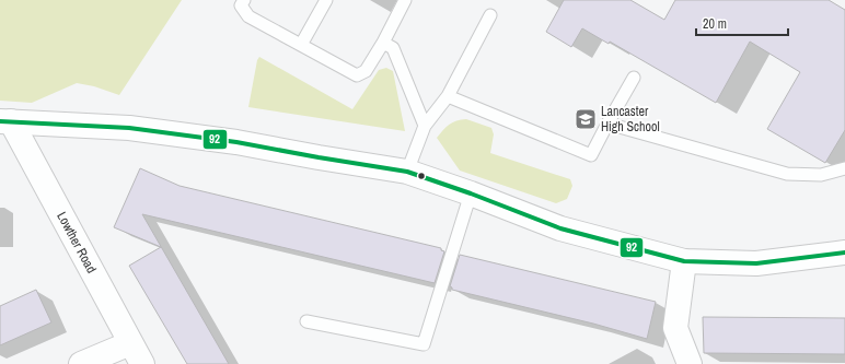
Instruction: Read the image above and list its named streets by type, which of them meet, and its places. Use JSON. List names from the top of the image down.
{
  "streets": {
    "street": ["Lowther Road"]
  },
  "places": {
    "school or university": ["Lancaster High School"]
  },
  "lines": ["transit line 92"],
  "scale_bar": "20 m"
}
